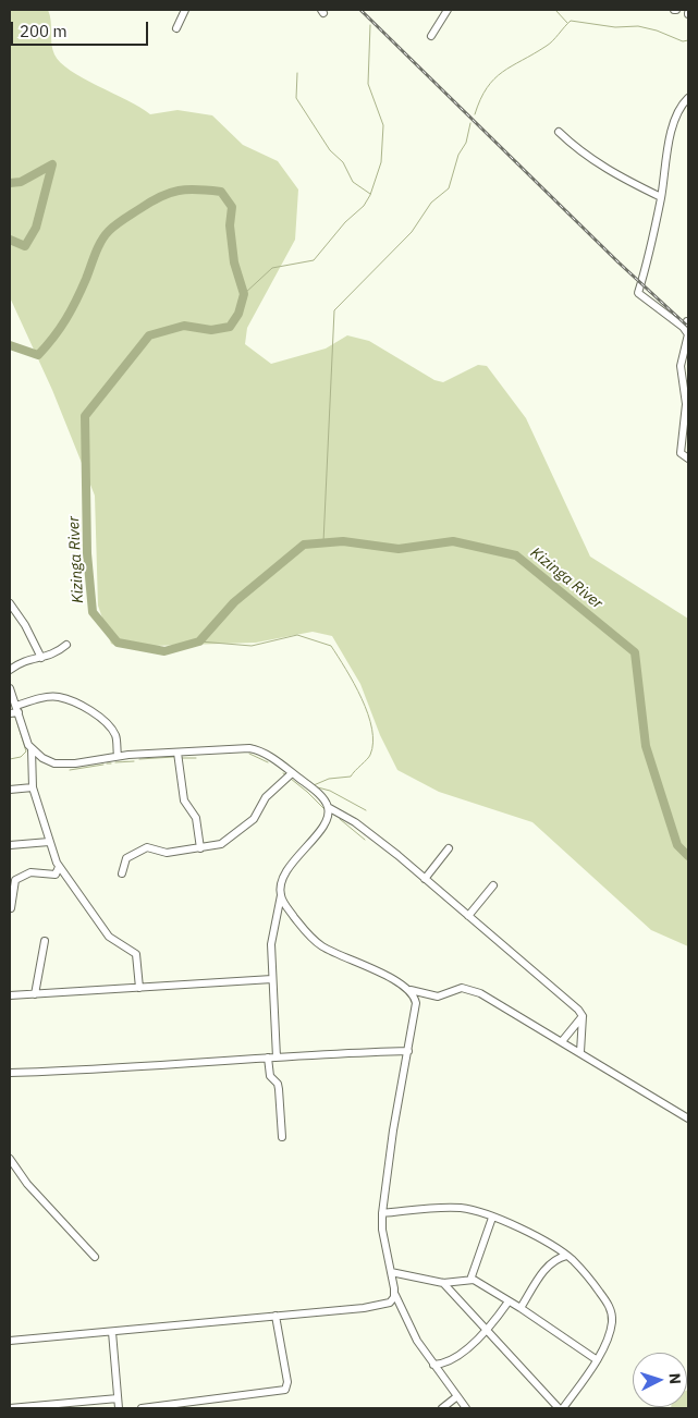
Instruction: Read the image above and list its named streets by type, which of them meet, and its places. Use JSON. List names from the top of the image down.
{
  "water": ["Kizinga River"],
  "scale_bar": "200 m",
  "north": "right"
}
